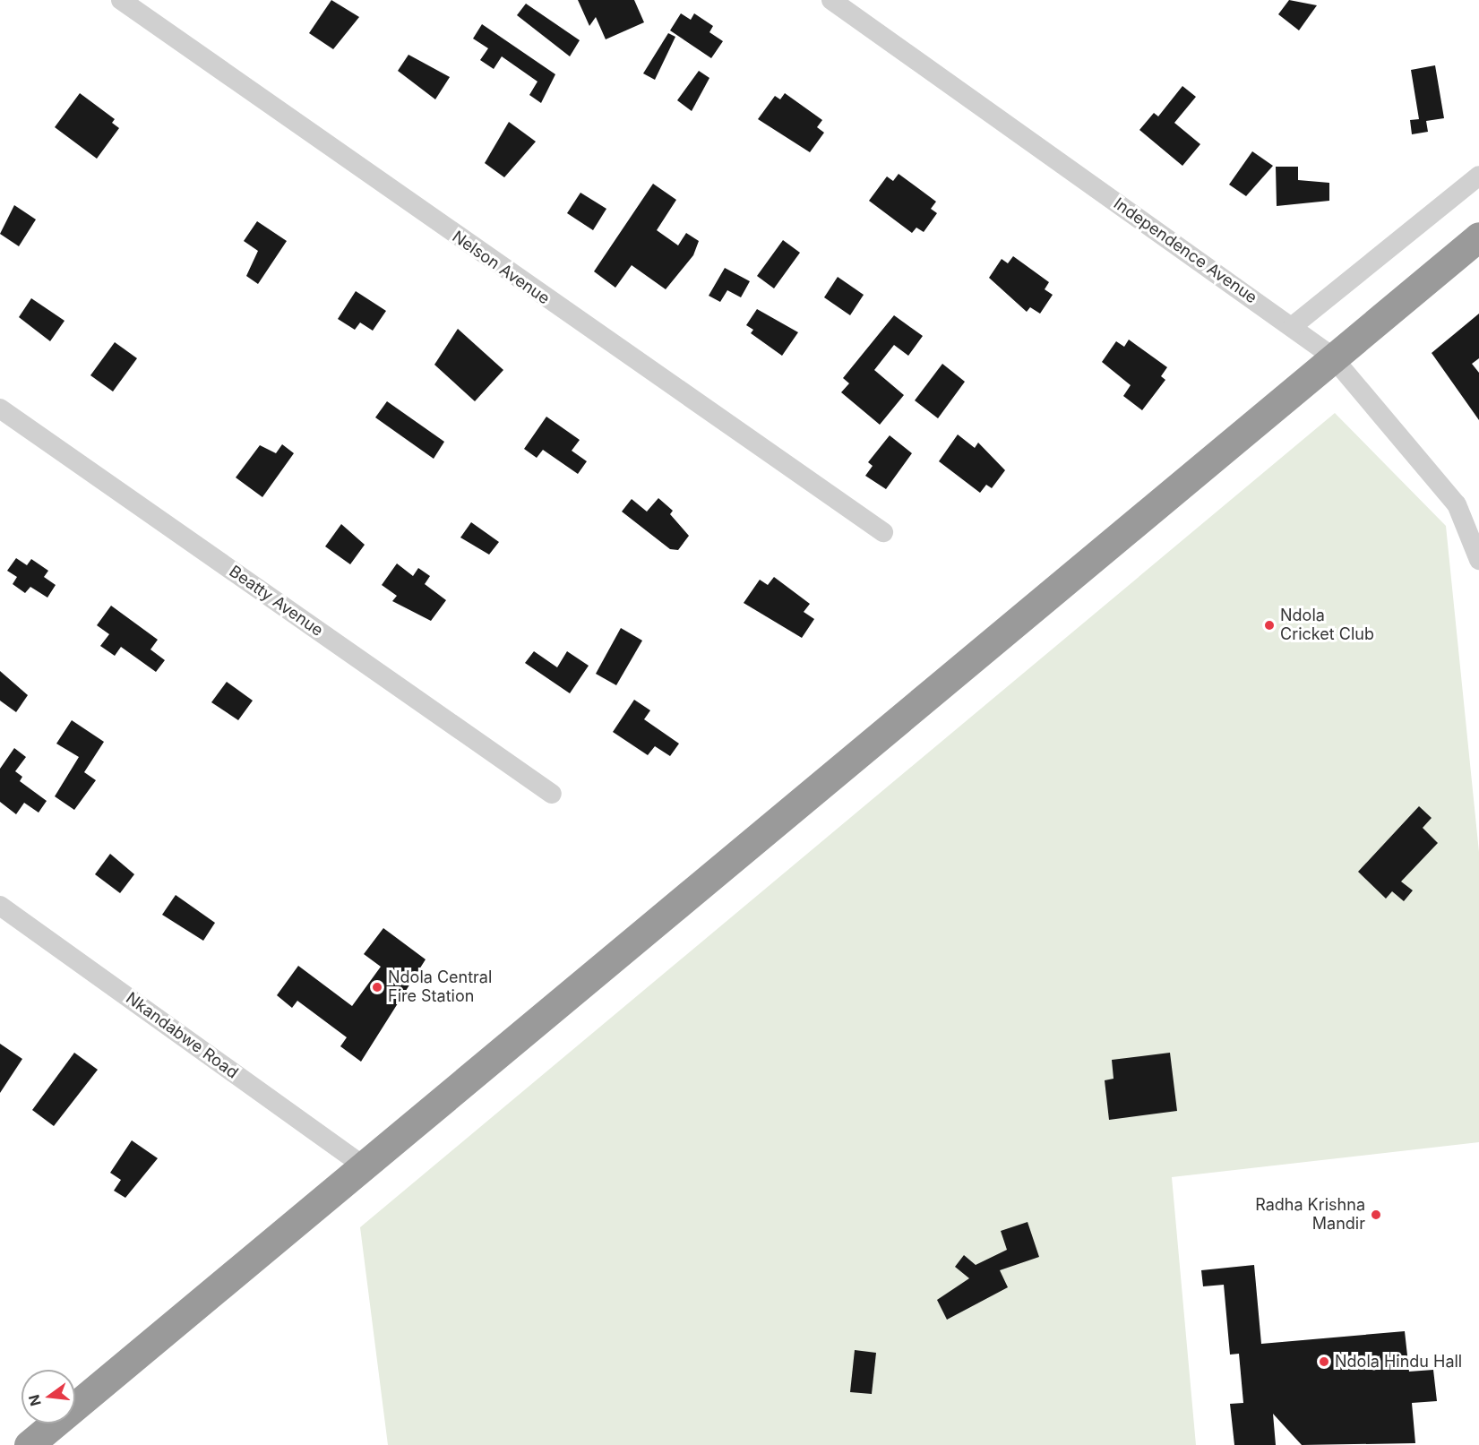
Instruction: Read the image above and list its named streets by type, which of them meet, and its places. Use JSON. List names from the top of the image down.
{
  "streets": {
    "street": [
      "Independence Avenue",
      "Nelson Avenue",
      "Beatty Avenue",
      "Nkandabwe Road"
    ]
  },
  "places": [
    "Ndola Cricket Club",
    "Ndola Central Fire Station",
    "Radha Krishna Mandir",
    "Ndola Hindu Hall"
  ],
  "north": "left"
}
